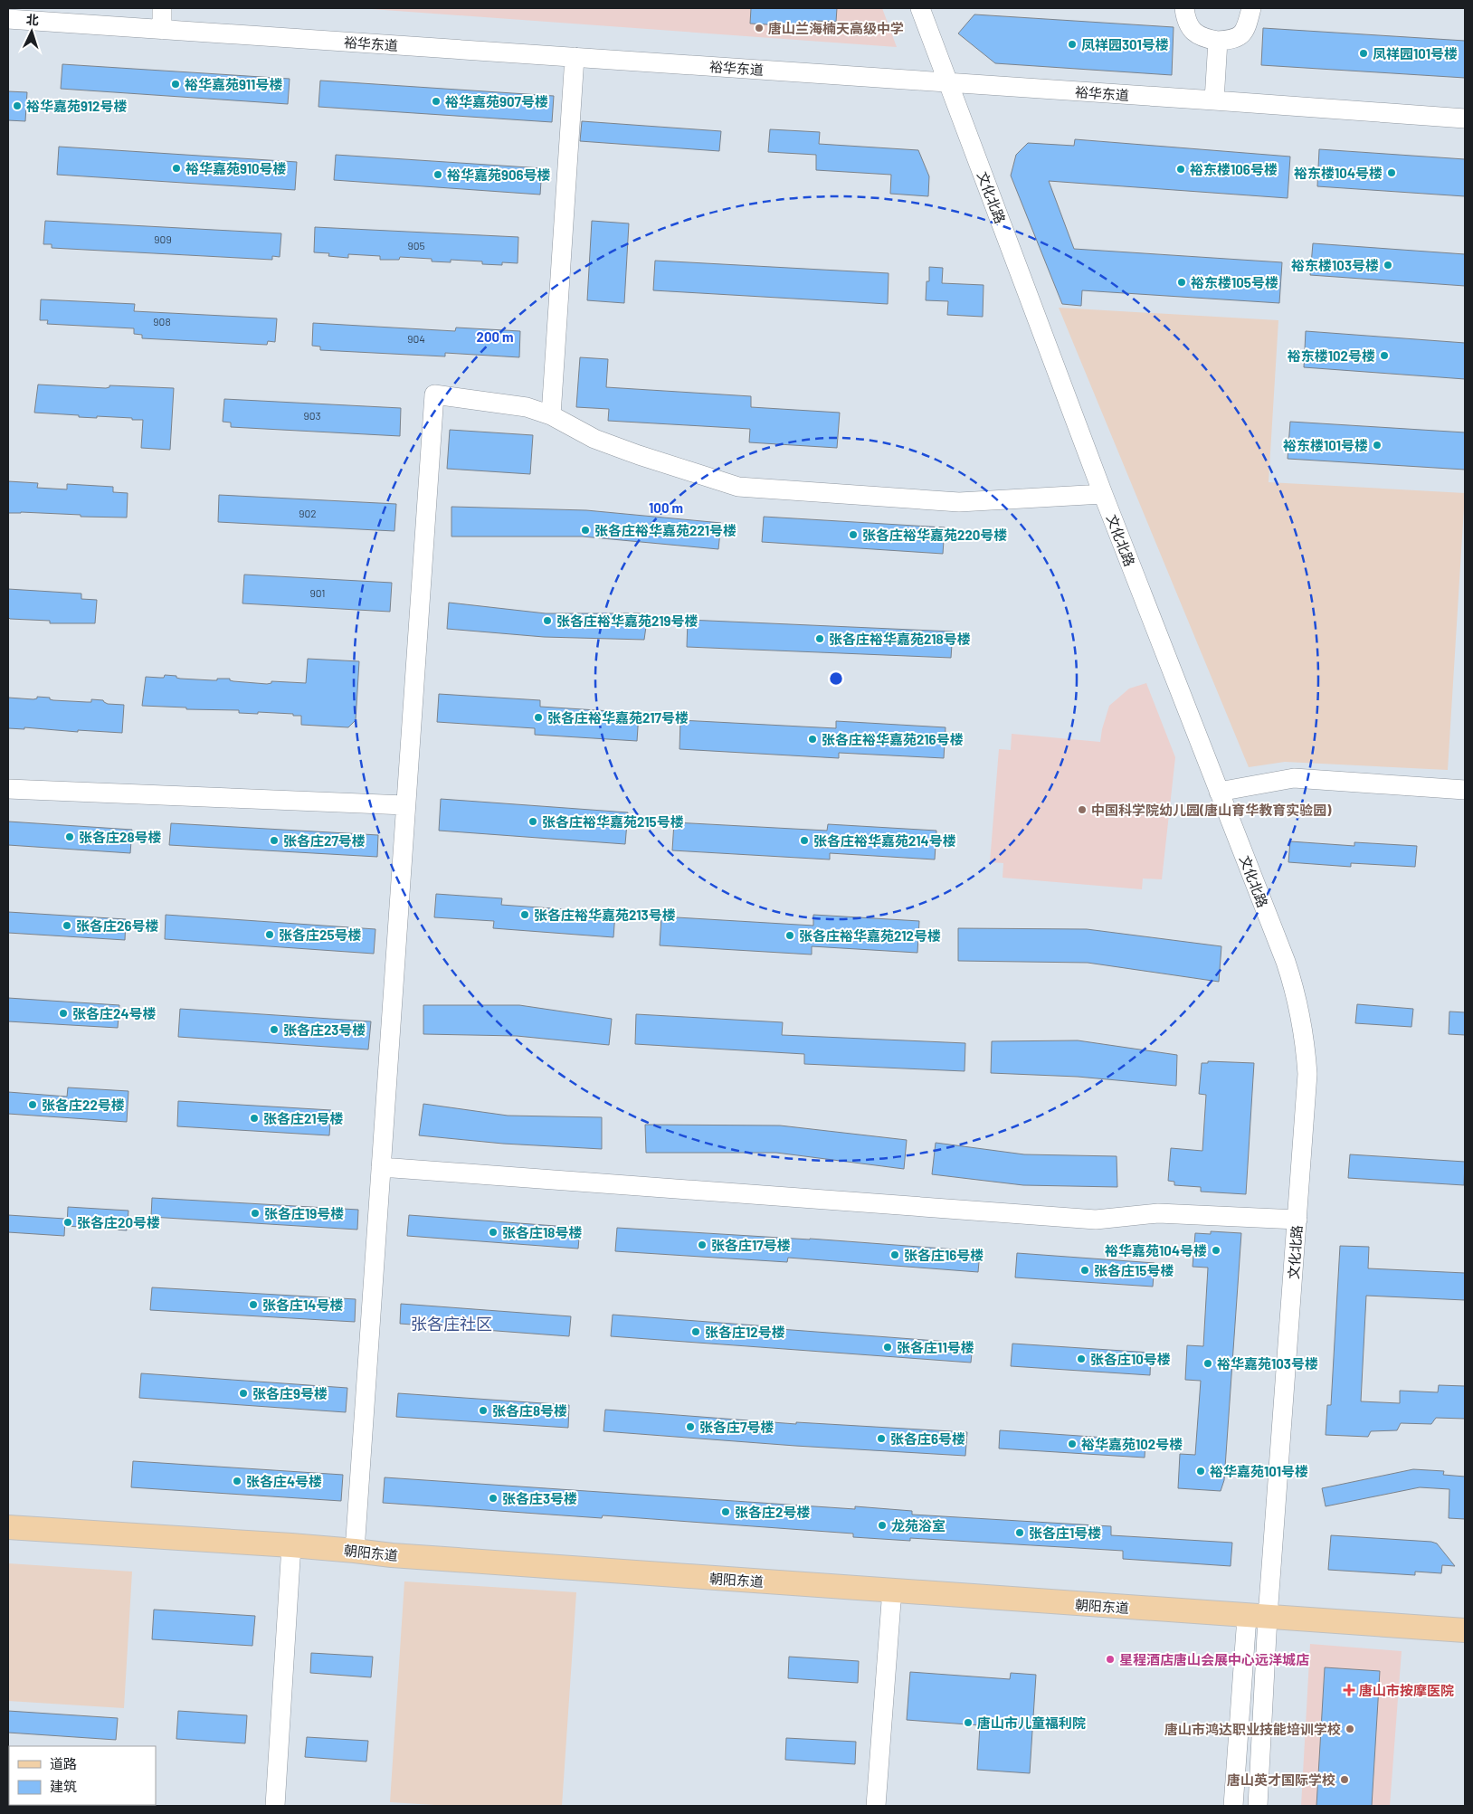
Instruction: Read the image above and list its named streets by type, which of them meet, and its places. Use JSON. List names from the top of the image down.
{
  "streets": {
    "main road": ["朝阳东道"],
    "street": ["裕华东道", "文化北路"]
  },
  "crossings": [
    ["裕华东道", "文化北路"],
    ["文化北路", "朝阳东道"]
  ],
  "districts": ["张各庄社区"],
  "places": {
    "other": [
      "唐山兰海楠天高级中学",
      "凤祥园301号楼",
      "凤祥园101号楼",
      "裕华嘉苑911号楼",
      "裕华嘉苑907号楼",
      "裕华嘉苑912号楼",
      "裕华嘉苑910号楼",
      "裕东楼106号楼",
      "裕东楼104号楼",
      "裕华嘉苑906号楼",
      "裕东楼103号楼",
      "裕东楼105号楼",
      "裕东楼102号楼",
      "裕东楼101号楼",
      "张各庄裕华嘉苑221号楼",
      "张各庄裕华嘉苑220号楼",
      "张各庄裕华嘉苑219号楼",
      "张各庄裕华嘉苑218号楼",
      "张各庄裕华嘉苑217号楼",
      "张各庄裕华嘉苑216号楼",
      "中国科学院幼儿园(唐山育华教育实验园)",
      "张各庄裕华嘉苑215号楼",
      "张各庄28号楼",
      "张各庄27号楼",
      "张各庄裕华嘉苑214号楼",
      "张各庄裕华嘉苑213号楼",
      "张各庄26号楼",
      "张各庄25号楼",
      "张各庄裕华嘉苑212号楼",
      "张各庄24号楼",
      "张各庄23号楼",
      "张各庄22号楼",
      "张各庄21号楼",
      "张各庄19号楼",
      "张各庄20号楼",
      "张各庄18号楼",
      "张各庄17号楼",
      "裕华嘉苑104号楼",
      "张各庄16号楼",
      "张各庄15号楼",
      "张各庄14号楼",
      "张各庄12号楼",
      "张各庄11号楼",
      "张各庄10号楼",
      "裕华嘉苑103号楼",
      "张各庄9号楼",
      "张各庄8号楼",
      "张各庄7号楼",
      "张各庄6号楼",
      "裕华嘉苑102号楼",
      "裕华嘉苑101号楼",
      "张各庄4号楼",
      "张各庄3号楼",
      "张各庄2号楼",
      "龙苑浴室",
      "张各庄1号楼",
      "星程酒店唐山会展中心远洋城店",
      "唐山市儿童福利院",
      "唐山市鸿达职业技能培训学校",
      "唐山英才国际学校"
    ],
    "health": ["唐山市按摩医院"]
  },
  "house_numbers": [
    "909",
    "905",
    "908",
    "904",
    "903",
    "902",
    "901"
  ],
  "legend": ["道路", "建筑"],
  "north": "top",
  "rings": ["200 m", "100 m"]
}
